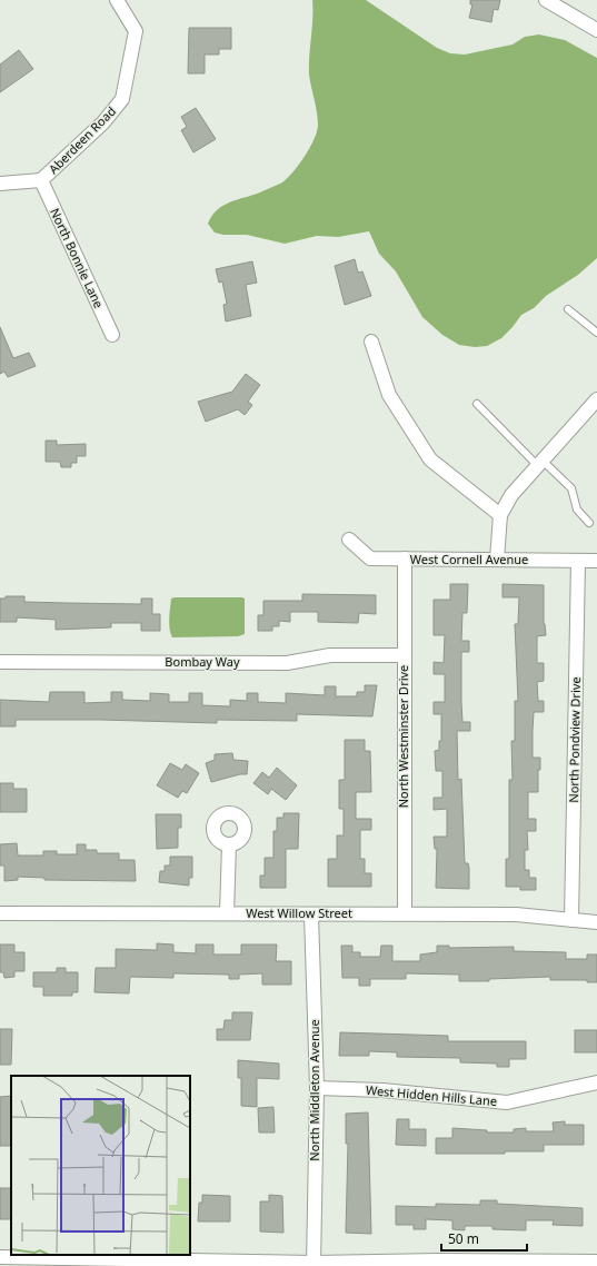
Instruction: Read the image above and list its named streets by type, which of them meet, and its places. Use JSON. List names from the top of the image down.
{
  "streets": {
    "street": [
      "Aberdeen Road",
      "North Bonnie Lane",
      "West Cornell Avenue",
      "Bombay Way",
      "North Westminster Drive",
      "North Pondview Drive",
      "West Willow Street",
      "North Middleton Avenue",
      "West Hidden Hills Lane"
    ]
  },
  "crossings": [
    ["Aberdeen Road", "North Bonnie Lane"],
    ["West Cornell Avenue", "North Westminster Drive"],
    ["West Cornell Avenue", "North Pondview Drive"],
    ["Bombay Way", "North Westminster Drive"],
    ["North Westminster Drive", "West Willow Street"],
    ["North Pondview Drive", "West Willow Street"],
    ["West Willow Street", "North Middleton Avenue"],
    ["North Middleton Avenue", "West Hidden Hills Lane"]
  ],
  "scale_bar": "50 m"
}
